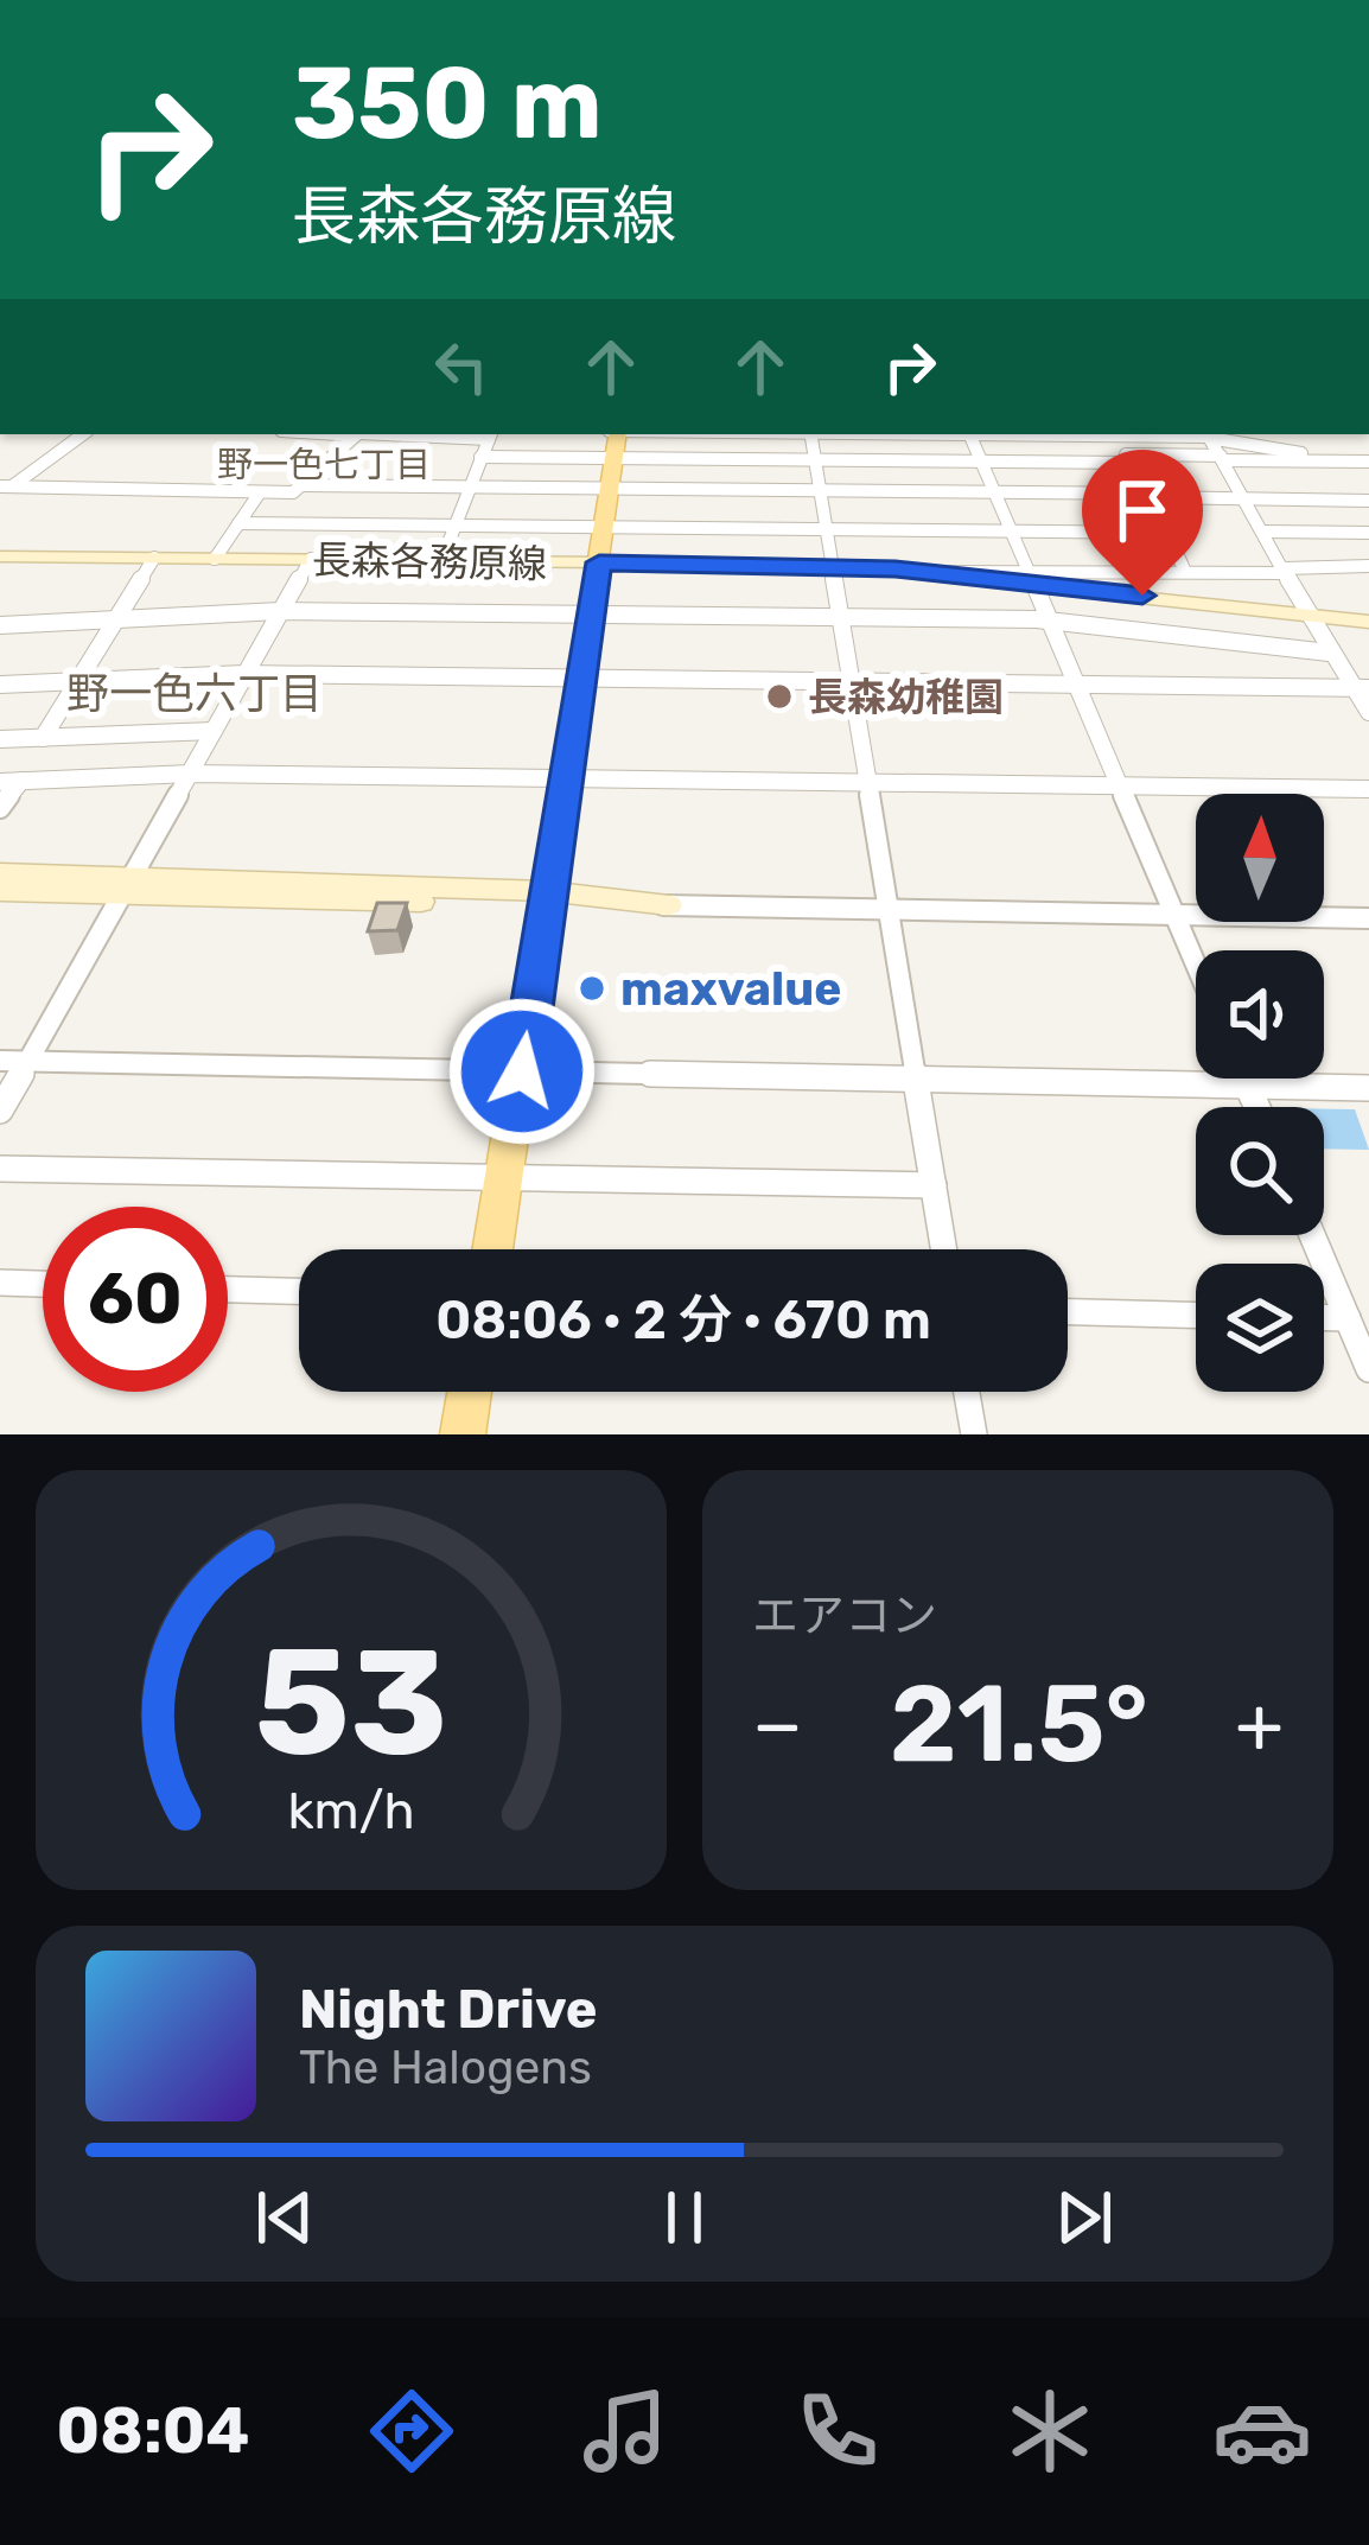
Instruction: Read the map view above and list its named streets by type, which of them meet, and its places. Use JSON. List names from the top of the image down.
{
  "streets": {
    "main road": ["長森各務原線"]
  },
  "districts": ["野一色七丁目", "野一色六丁目"],
  "places": ["長森幼稚園", "maxvalue"],
  "north": "top",
  "page": {
    "turn": ["350 m", "長森各務原線"],
    "limit": "60",
    "trip": "08:06 · 2 分 · 670 m",
    "tile": "エアコン",
    "heat": ["−", "21.5°", "+"],
    "song": ["Night Drive", "The Halogens"],
    "tabs": "08:04",
    "gauge": ["53", "km/h"]
  }
}
